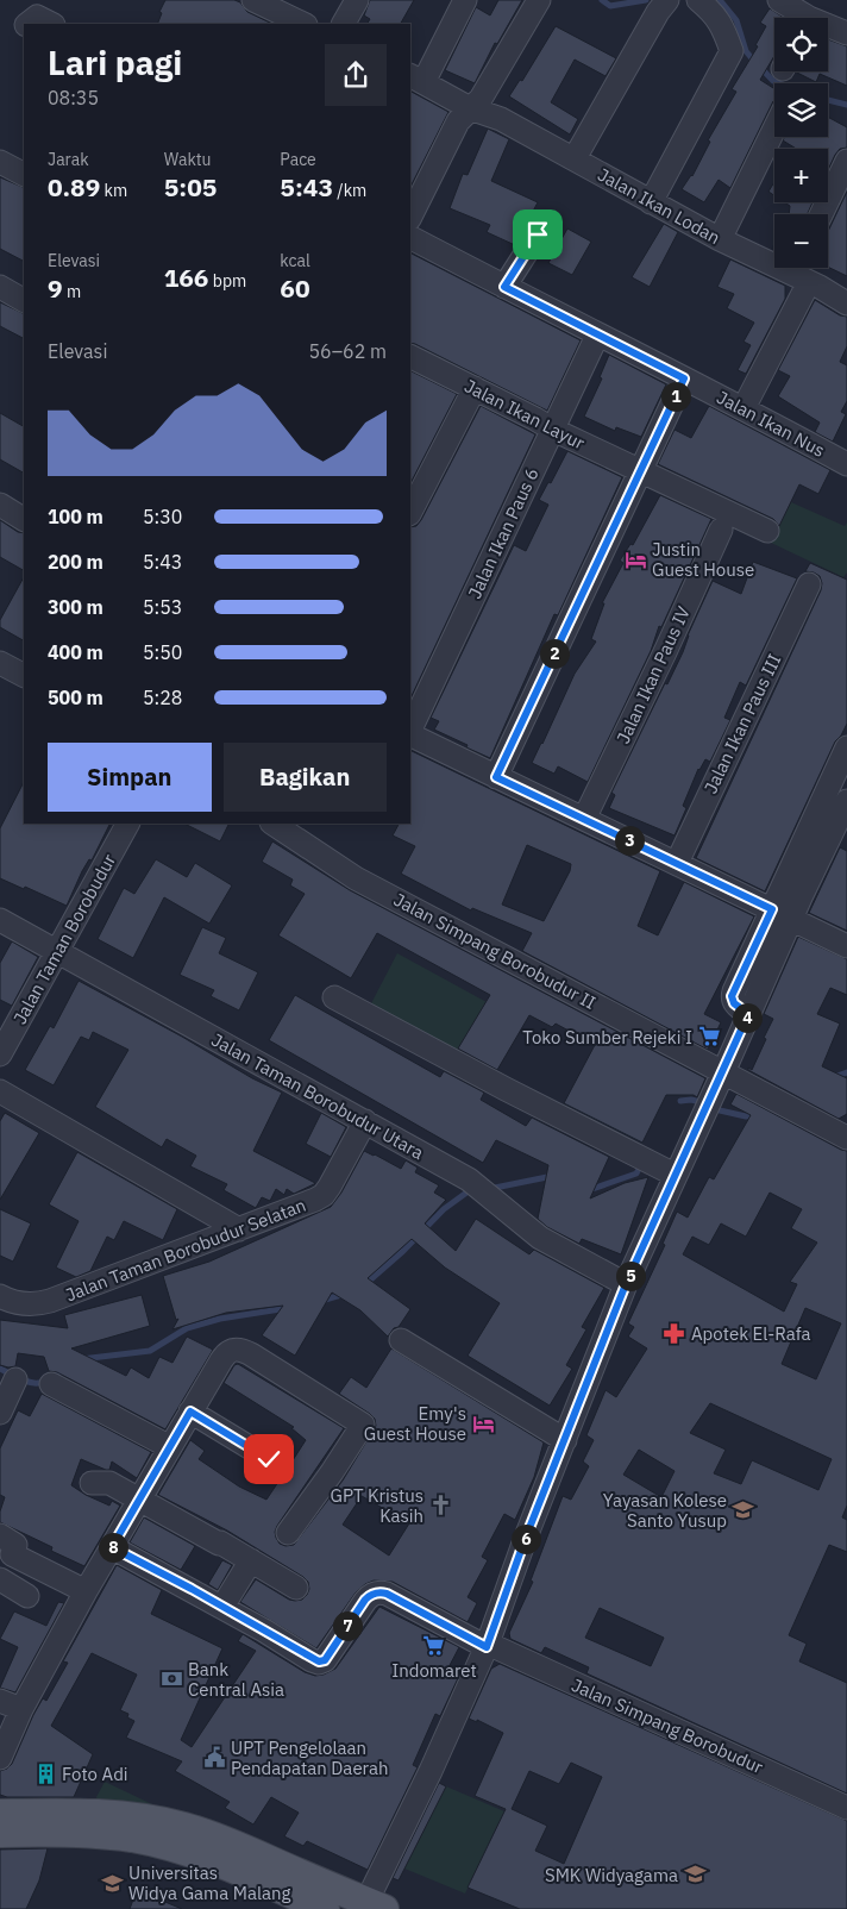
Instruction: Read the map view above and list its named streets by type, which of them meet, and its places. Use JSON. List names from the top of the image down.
{
  "streets": {
    "street": [
      "Jalan Ikan Lodan",
      "Jalan Ikan Layur",
      "Jalan Ikan Nus",
      "Jalan Ikan Paus 6",
      "Jalan Ikan Paus IV",
      "Jalan Ikan Paus III",
      "Jalan Taman Borobudur",
      "Jalan Simpang Borobudur II",
      "Jalan Taman Borobudur Utara",
      "Jalan Taman Borobudur Selatan",
      "Jalan Simpang Borobudur"
    ]
  },
  "crossings": [
    ["Jalan Ikan Layur", "Jalan Ikan Paus 6"],
    ["Jalan Ikan Nus", "Jalan Ikan Paus 6"],
    ["Jalan Taman Borobudur", "Jalan Taman Borobudur Utara"],
    ["Jalan Taman Borobudur Utara", "Jalan Taman Borobudur Selatan"]
  ],
  "places": {
    "hotel": ["Justin Guest House", "Emy's Guest House"],
    "supermarket": ["Toko Sumber Rejeki I", "Indomaret"],
    "pharmacy": ["Apotek El-Rafa"],
    "church": ["GPT Kristus Kasih"],
    "school or university": ["Yayasan Kolese Santo Yusup", "SMK Widyagama", "Universitas Widya Gama Malang"],
    "bank": ["Bank Central Asia"],
    "public building": ["UPT Pengelolaan Pendapatan Daerah"],
    "building": ["Foto Adi"]
  },
  "page": {
    "map_buttons": ["+", "−"],
    "heading": ["Lari pagi", "08:35"],
    "stats": [
      ["Jarak", "0.89 km"],
      ["Waktu", "5:05"],
      ["Pace", "5:43 /km"],
      ["Elevasi", "9 m"],
      ["166 bpm"],
      ["kcal", "60"]
    ],
    "chart": ["Elevasi", "56–62 m"],
    "pins": [
      "1",
      "2",
      "3",
      "4",
      "5",
      "6",
      "8",
      "7"
    ],
    "list": [
      {
        "name": "100 m",
        "note": "5:30"
      },
      {
        "name": "200 m",
        "note": "5:43"
      },
      {
        "name": "300 m",
        "note": "5:53"
      },
      {
        "name": "400 m",
        "note": "5:50"
      },
      {
        "name": "500 m",
        "note": "5:28"
      }
    ],
    "buttons": ["Simpan", "Bagikan"]
  }
}
